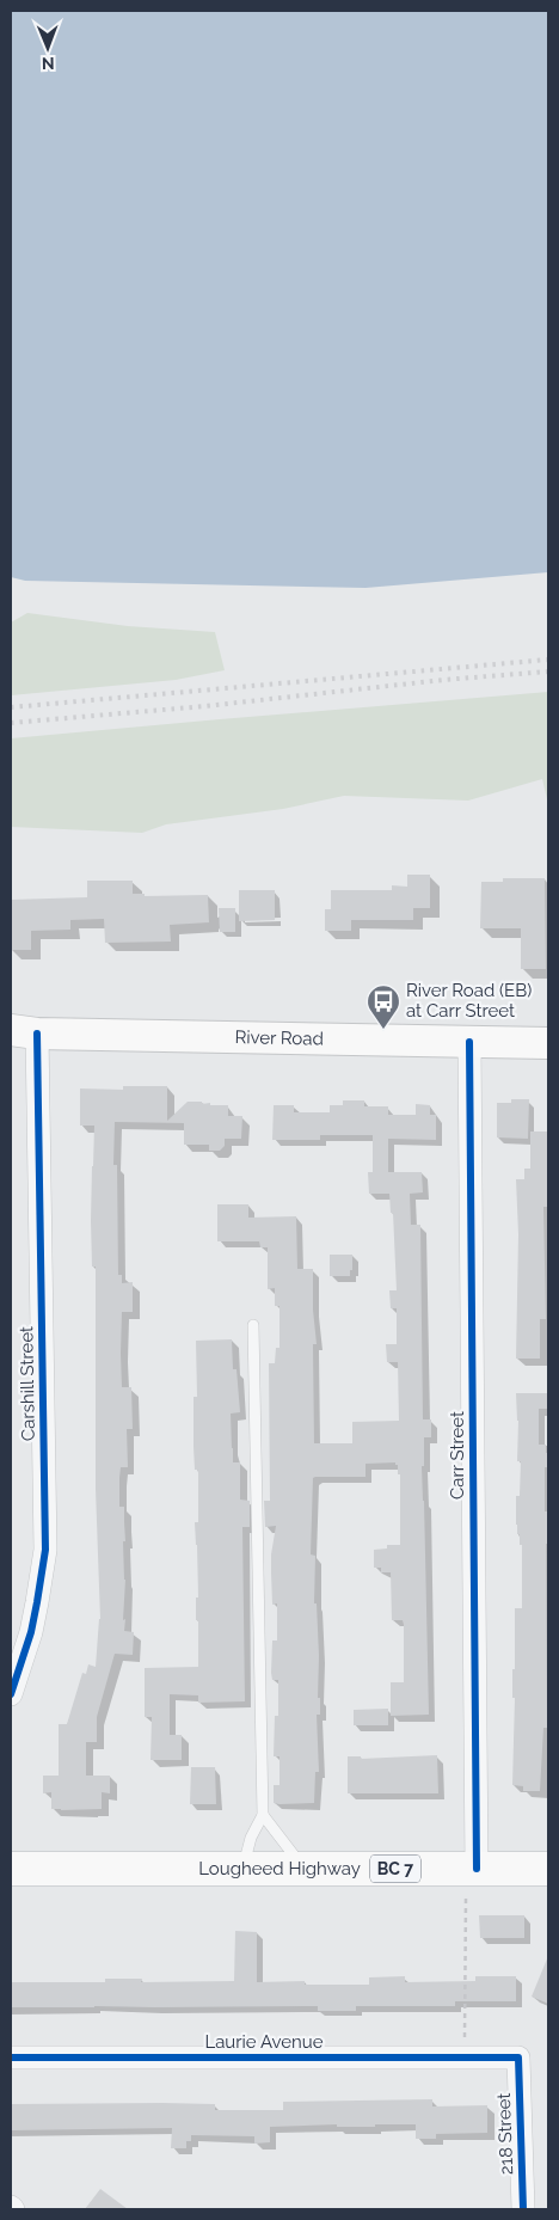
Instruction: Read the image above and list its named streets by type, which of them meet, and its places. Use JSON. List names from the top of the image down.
{
  "streets": {
    "highway": ["Lougheed Highway", "BC 7"],
    "street": [
      "River Road",
      "Carshill Street",
      "Carr Street",
      "Laurie Avenue",
      "218 Street"
    ]
  },
  "crossings": [
    ["River Road", "Carshill Street"],
    ["River Road", "Carr Street"],
    ["Carr Street", "Lougheed Highway"],
    ["Laurie Avenue", "218 Street"]
  ],
  "places": {
    "bus stop": ["River Road (EB) at Carr Street"]
  },
  "north": "bottom"
}
